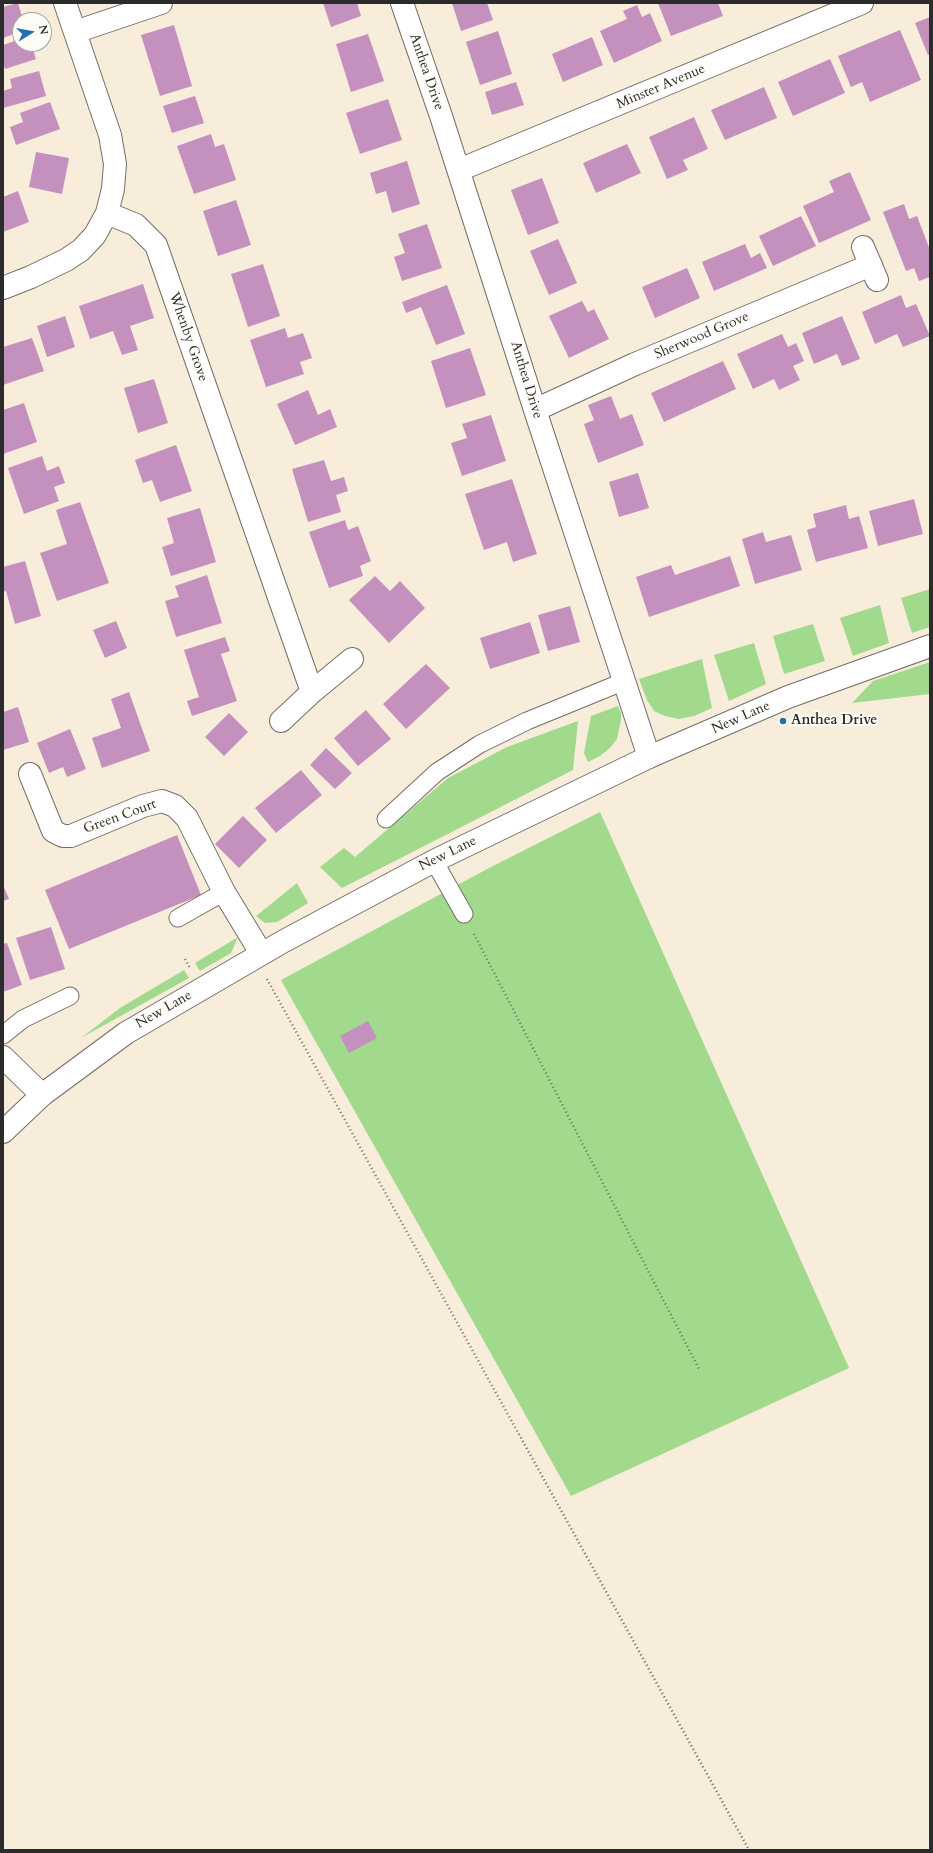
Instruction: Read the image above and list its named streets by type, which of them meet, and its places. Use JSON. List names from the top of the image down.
{
  "streets": {
    "street": [
      "Anthea Drive",
      "Minster Avenue",
      "Sherwood Grove",
      "Whenby Grove",
      "New Lane",
      "Green Court"
    ]
  },
  "crossings": [
    ["Anthea Drive", "Minster Avenue"],
    ["Anthea Drive", "Sherwood Grove"],
    ["Anthea Drive", "New Lane"],
    ["New Lane", "Green Court"]
  ],
  "places": ["Anthea Drive"],
  "north": "right"
}
